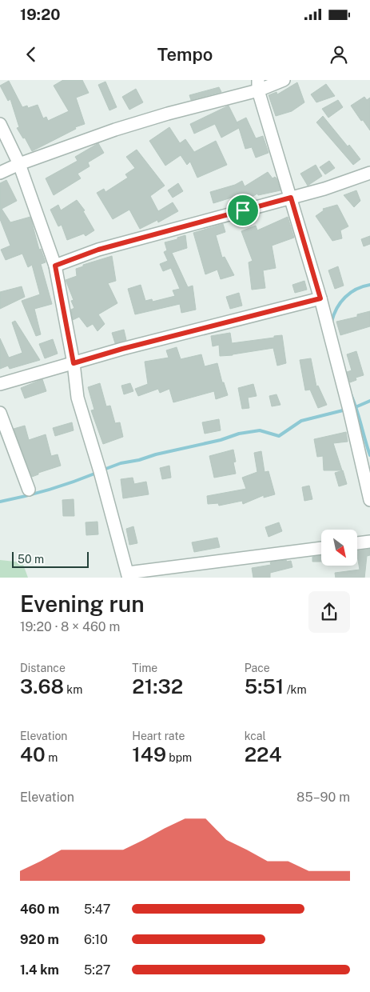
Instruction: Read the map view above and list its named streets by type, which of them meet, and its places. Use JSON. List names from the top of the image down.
{
  "scale_bar": "50 m",
  "north": "bottom right",
  "page": {
    "status": "19:20",
    "header": "Tempo",
    "scale": "50 m",
    "heading": ["Evening run", "19:20 · 8 × 460 m"],
    "stats": [
      ["Distance", "3.68 km"],
      ["Time", "21:32"],
      ["Pace", "5:51 /km"],
      ["Elevation", "40 m"],
      ["Heart rate", "149 bpm"],
      ["kcal", "224"]
    ],
    "chart": ["Elevation", "85–90 m"],
    "list": [
      {
        "name": "460 m",
        "note": "5:47"
      },
      {
        "name": "920 m",
        "note": "6:10"
      },
      {
        "name": "1.4 km",
        "note": "5:27"
      }
    ]
  }
}
